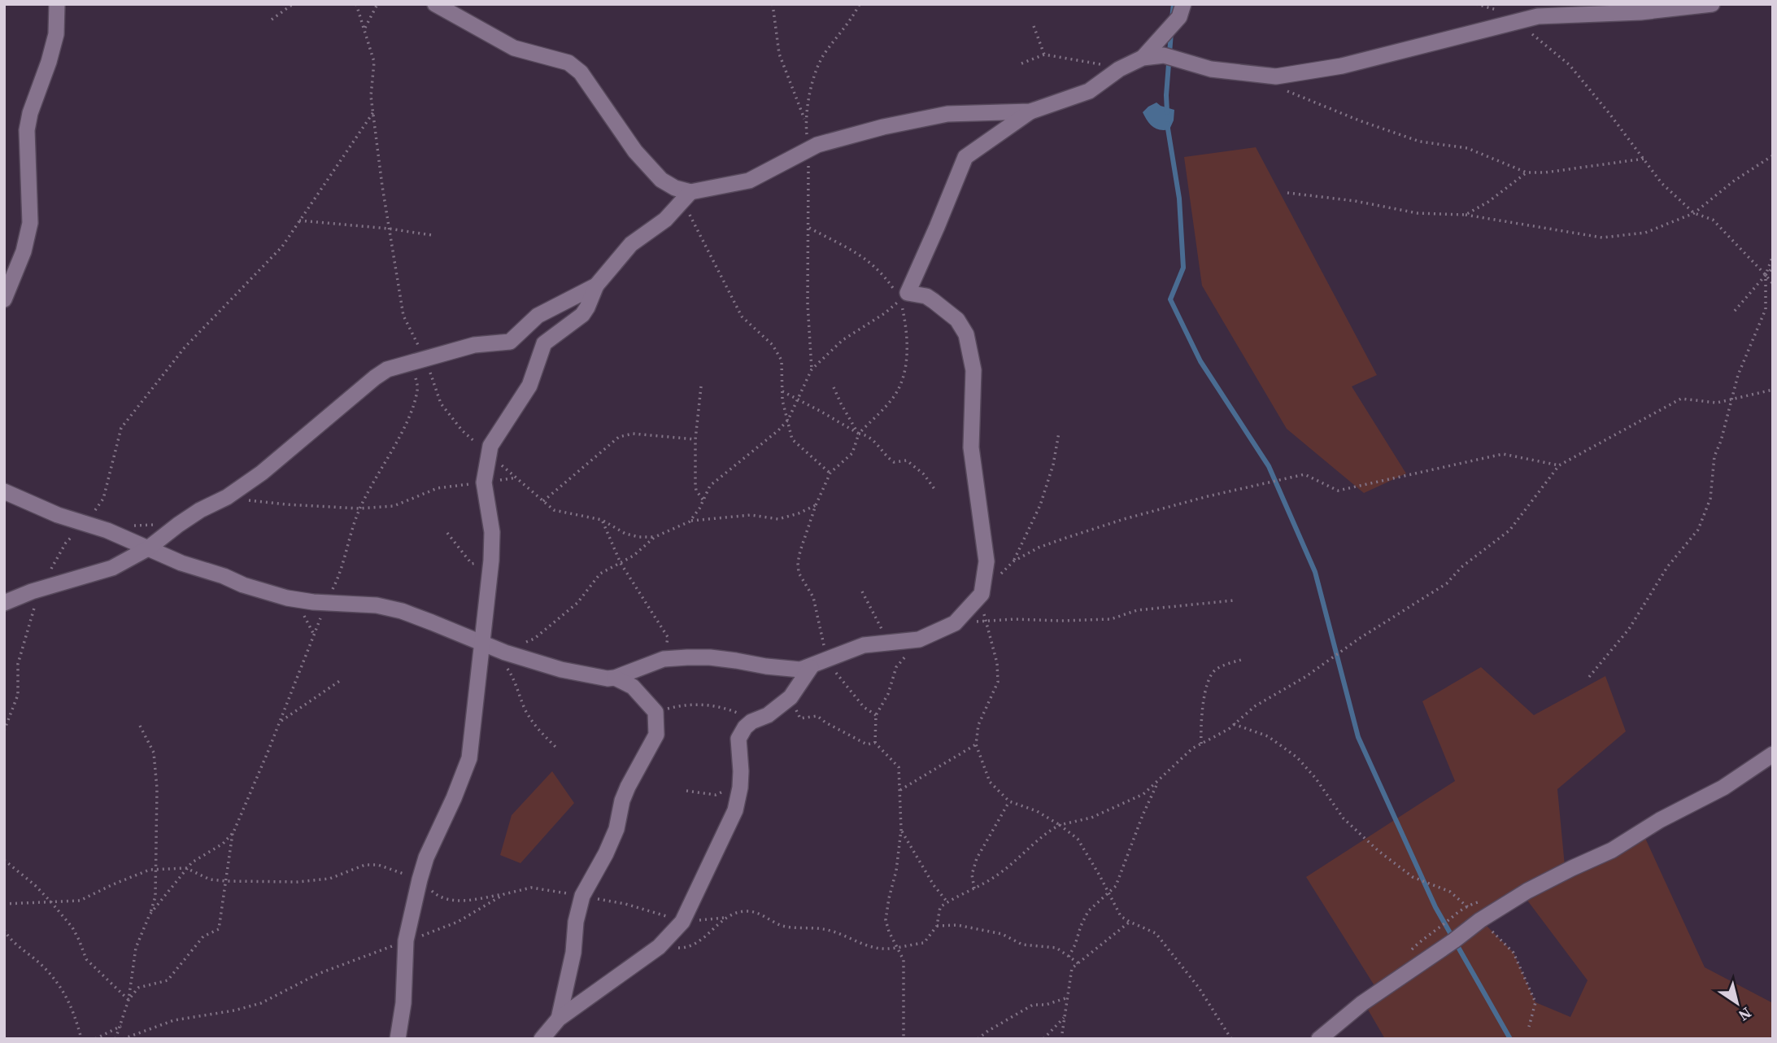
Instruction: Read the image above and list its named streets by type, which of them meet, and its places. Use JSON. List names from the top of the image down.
{
  "north": "bottom right"
}
